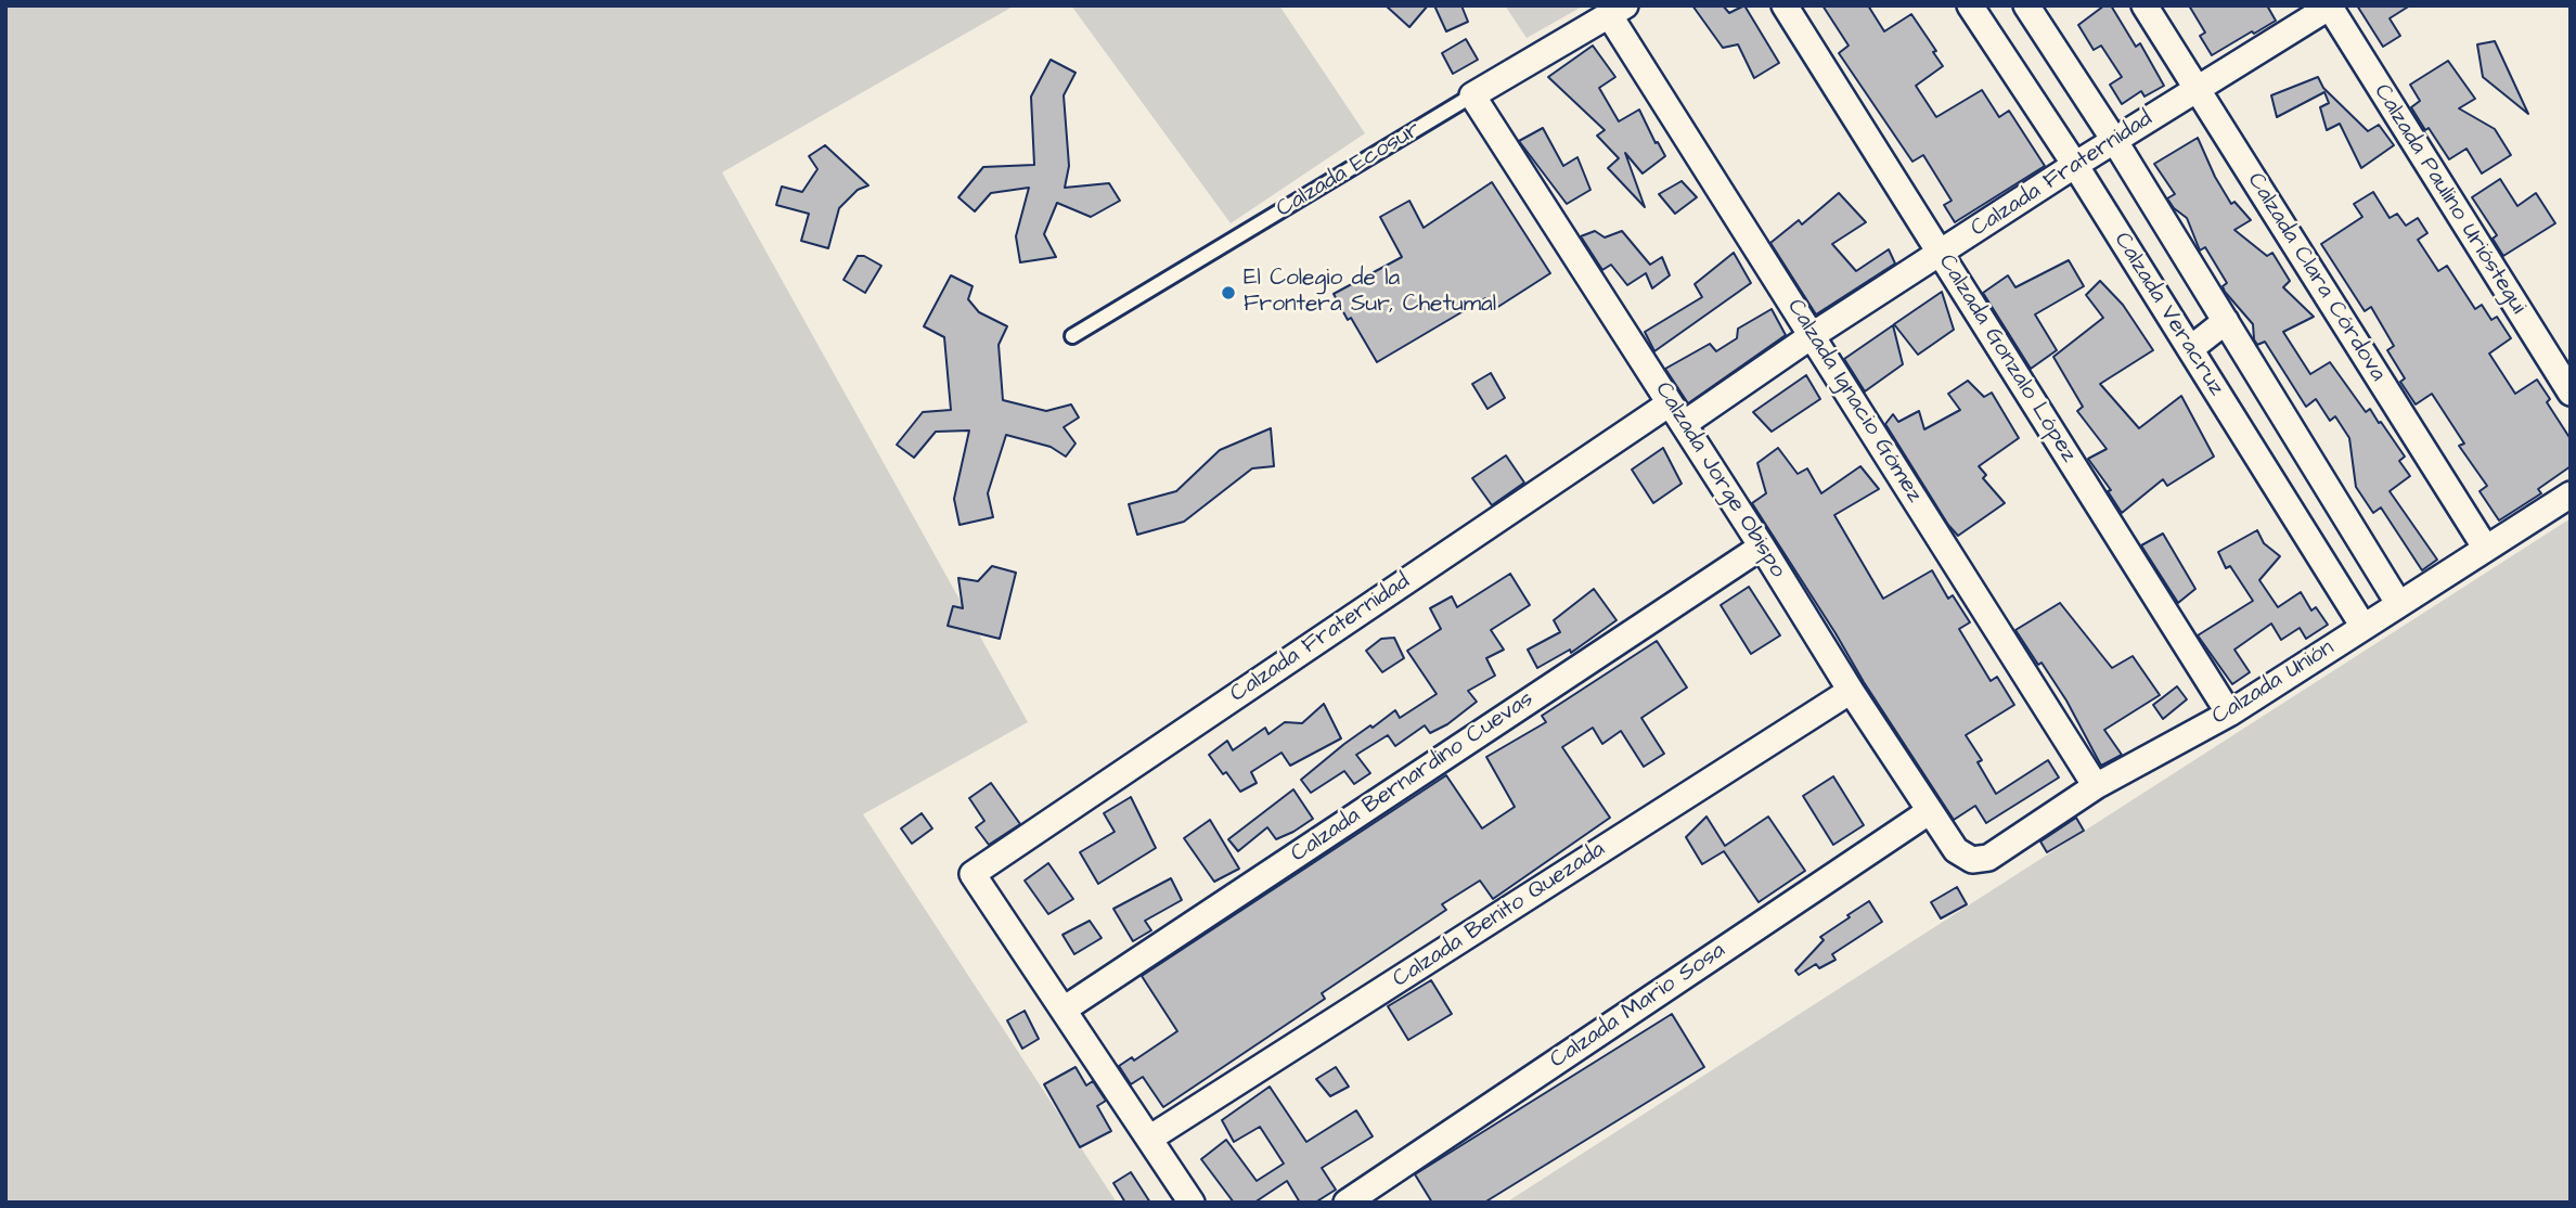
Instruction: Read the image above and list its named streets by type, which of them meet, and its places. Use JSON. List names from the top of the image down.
{
  "streets": {
    "street": [
      "Calzada Ecosur",
      "Calzada Fraternidad",
      "Calzada Paulino Urióstegui",
      "Calzada Clara Córdova",
      "Calzada Veracruz",
      "Calzada Gonzalo López",
      "Calzada Ignacio Gómez",
      "Calzada Jorge Obispo",
      "Calzada Unión",
      "Calzada Bernardino Cuevas",
      "Calzada Benito Quezada",
      "Calzada Mario Sosa"
    ]
  },
  "crossings": [
    ["Calzada Ecosur", "Calzada Ignacio Gómez"],
    ["Calzada Ecosur", "Calzada Jorge Obispo"],
    ["Calzada Fraternidad", "Calzada Paulino Urióstegui"],
    ["Calzada Fraternidad", "Calzada Clara Córdova"],
    ["Calzada Fraternidad", "Calzada Veracruz"],
    ["Calzada Fraternidad", "Calzada Gonzalo López"],
    ["Calzada Fraternidad", "Calzada Ignacio Gómez"],
    ["Calzada Fraternidad", "Calzada Jorge Obispo"],
    ["Calzada Fraternidad", "Calzada Bernardino Cuevas"],
    ["Calzada Clara Córdova", "Calzada Unión"],
    ["Calzada Veracruz", "Calzada Unión"],
    ["Calzada Gonzalo López", "Calzada Unión"],
    ["Calzada Ignacio Gómez", "Calzada Unión"],
    ["Calzada Jorge Obispo", "Calzada Unión"],
    ["Calzada Jorge Obispo", "Calzada Bernardino Cuevas"],
    ["Calzada Jorge Obispo", "Calzada Benito Quezada"],
    ["Calzada Jorge Obispo", "Calzada Mario Sosa"]
  ],
  "places": ["El Colegio de la Frontera Sur, Chetumal"]
}
